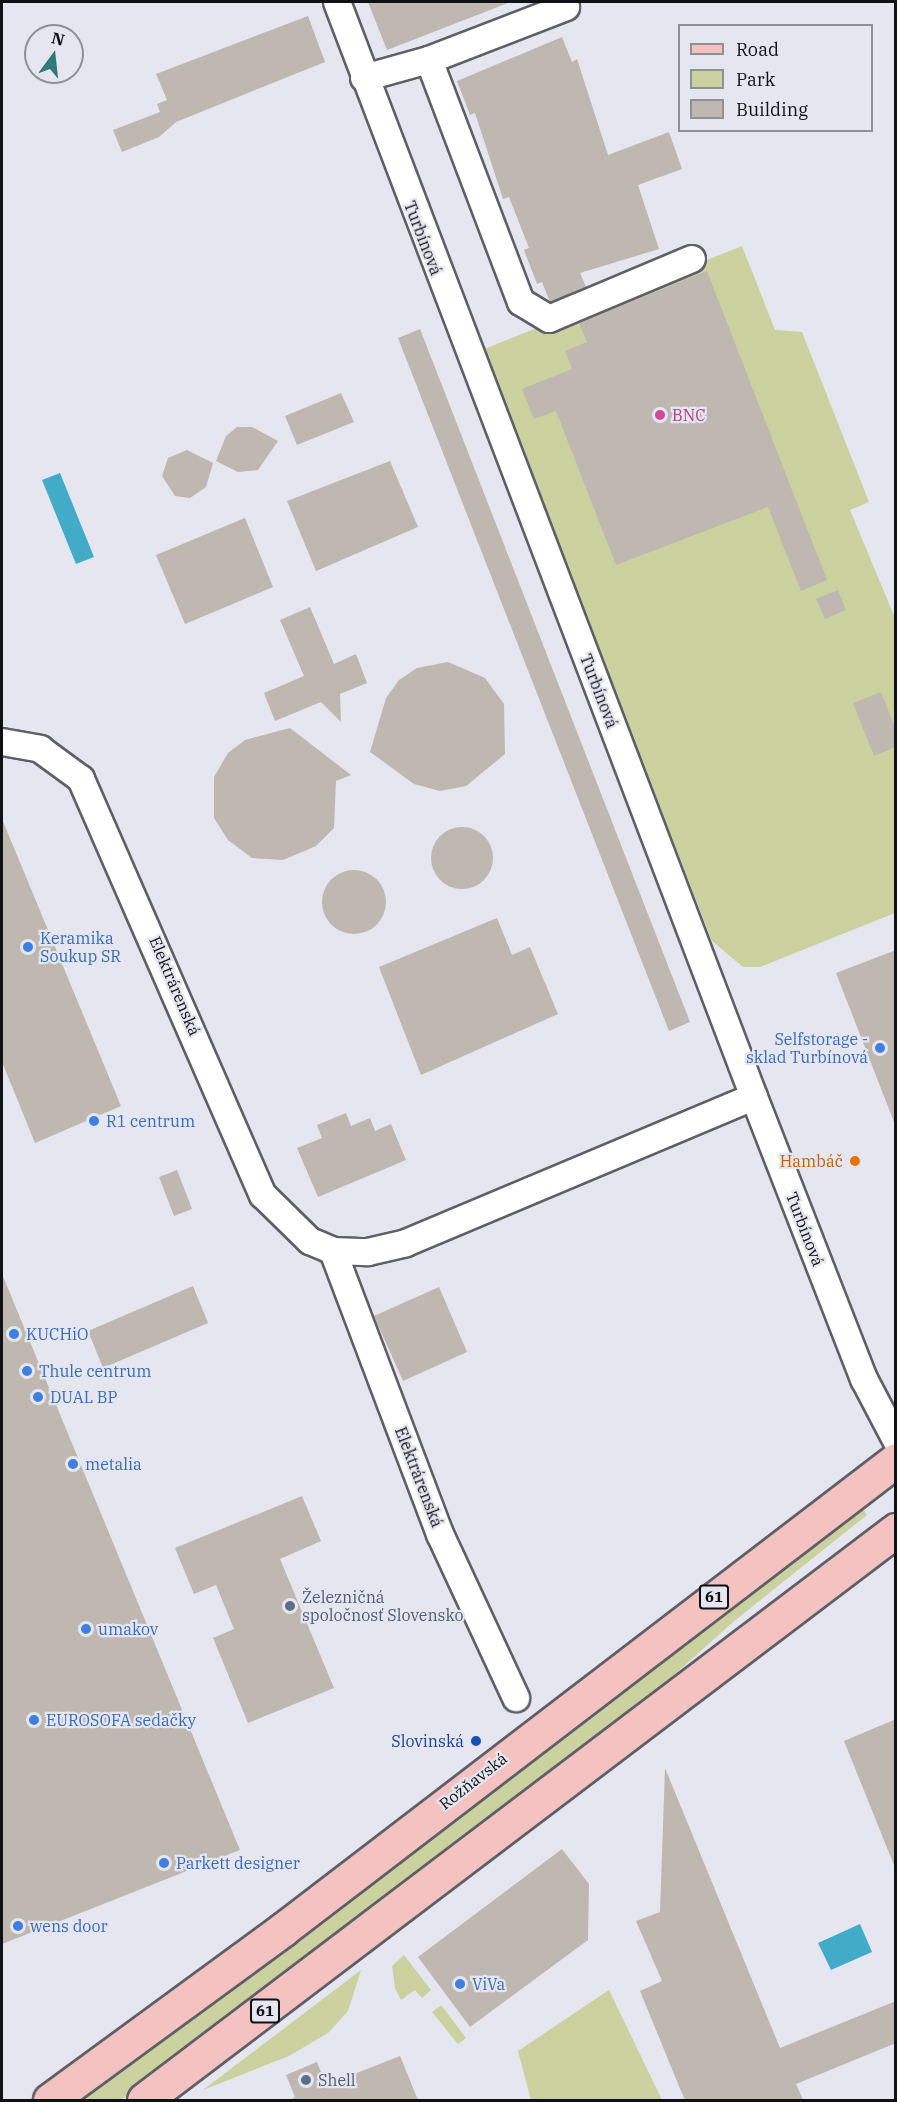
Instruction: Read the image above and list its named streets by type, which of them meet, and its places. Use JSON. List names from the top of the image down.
{
  "streets": {
    "main road": ["61", "Rožňavská"],
    "street": ["Turbínová", "Elektrárenská"]
  },
  "crossings": [
    ["Turbínová", "Elektrárenská"]
  ],
  "places": [
    "BNC",
    "Keramika Soukup SR",
    "Selfstorage - sklad Turbínová",
    "R1 centrum",
    "Hambáč",
    "KUCHiO",
    "Thule centrum",
    "DUAL BP",
    "metalia",
    "Železničná spoločnosť Slovensko",
    "umakov",
    "EUROSOFA sedačky",
    "Slovinská",
    "Parkett designer",
    "wens door",
    "ViVa",
    "Shell"
  ],
  "legend": ["Road", "Park", "Building"],
  "north": "top"
}
